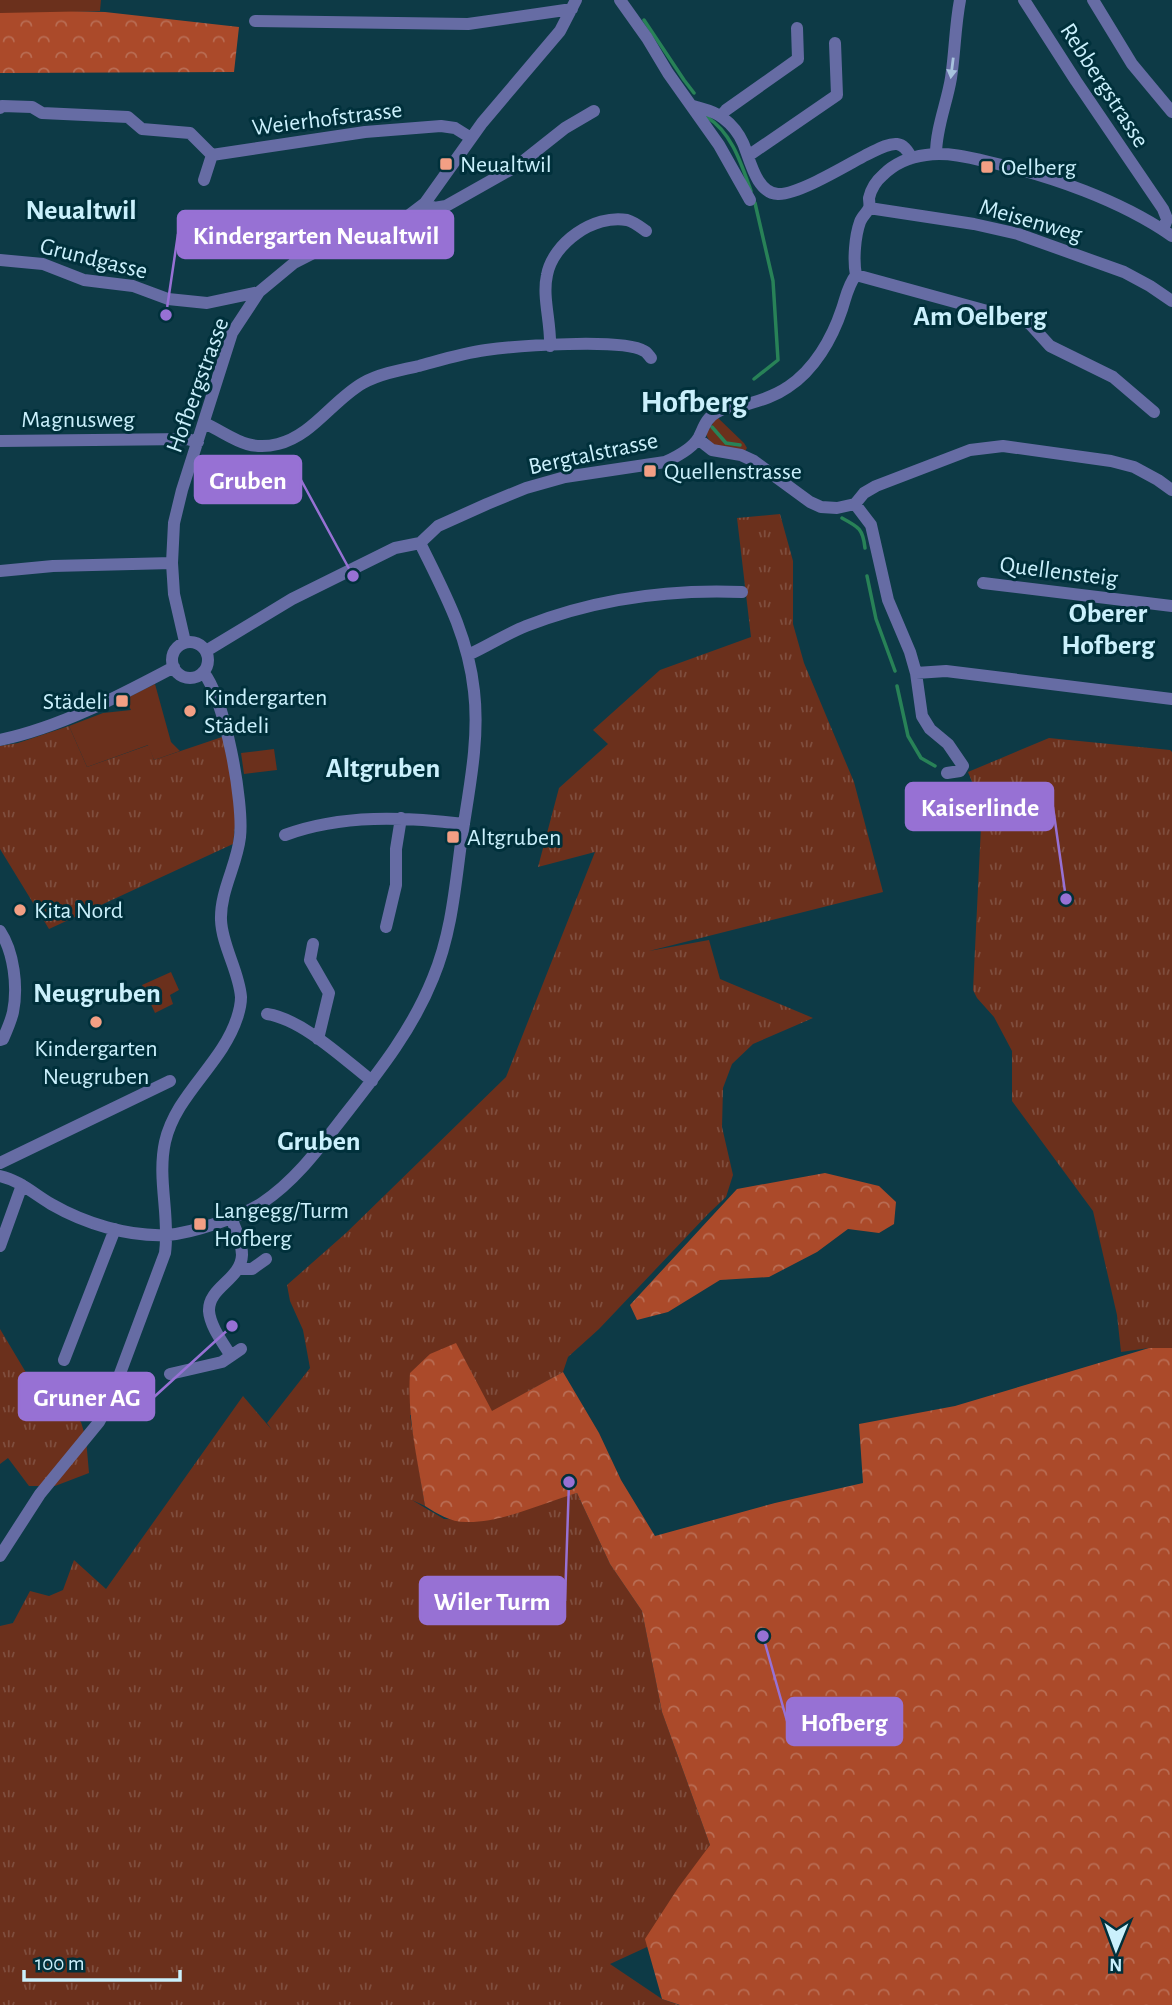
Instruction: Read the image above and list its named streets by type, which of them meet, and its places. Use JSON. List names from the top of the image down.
{
  "streets": {
    "street": [
      "Rebbergstrasse",
      "Weierhofstrasse",
      "Meisenweg",
      "Grundgasse",
      "Hofbergstrasse",
      "Magnusweg",
      "Bergtalstrasse",
      "Quellensteig"
    ]
  },
  "crossings": [
    ["Rebbergstrasse", "Bergtalstrasse"],
    ["Weierhofstrasse", "Hofbergstrasse"],
    ["Meisenweg", "Bergtalstrasse"],
    ["Grundgasse", "Hofbergstrasse"],
    ["Hofbergstrasse", "Magnusweg"],
    ["Hofbergstrasse", "Bergtalstrasse"]
  ],
  "districts": [
    "Neualtwil",
    "Am Oelberg",
    "Hofberg",
    "Oberer Hofberg",
    "Altgruben",
    "Neugruben",
    "Gruben"
  ],
  "places": {
    "transit": [
      "Neualtwil",
      "Oelberg",
      "Quellenstrasse",
      "Städeli",
      "Altgruben",
      "Langegg/Turm Hofberg"
    ],
    "other": [
      "Kindergarten Neualtwil",
      "Gruben",
      "Kindergarten Städeli",
      "Kaiserlinde",
      "Kita Nord",
      "Kindergarten Neugruben",
      "Gruner AG",
      "Wiler Turm",
      "Hofberg"
    ]
  },
  "scale_bar": "100 m",
  "north": "bottom"
}
